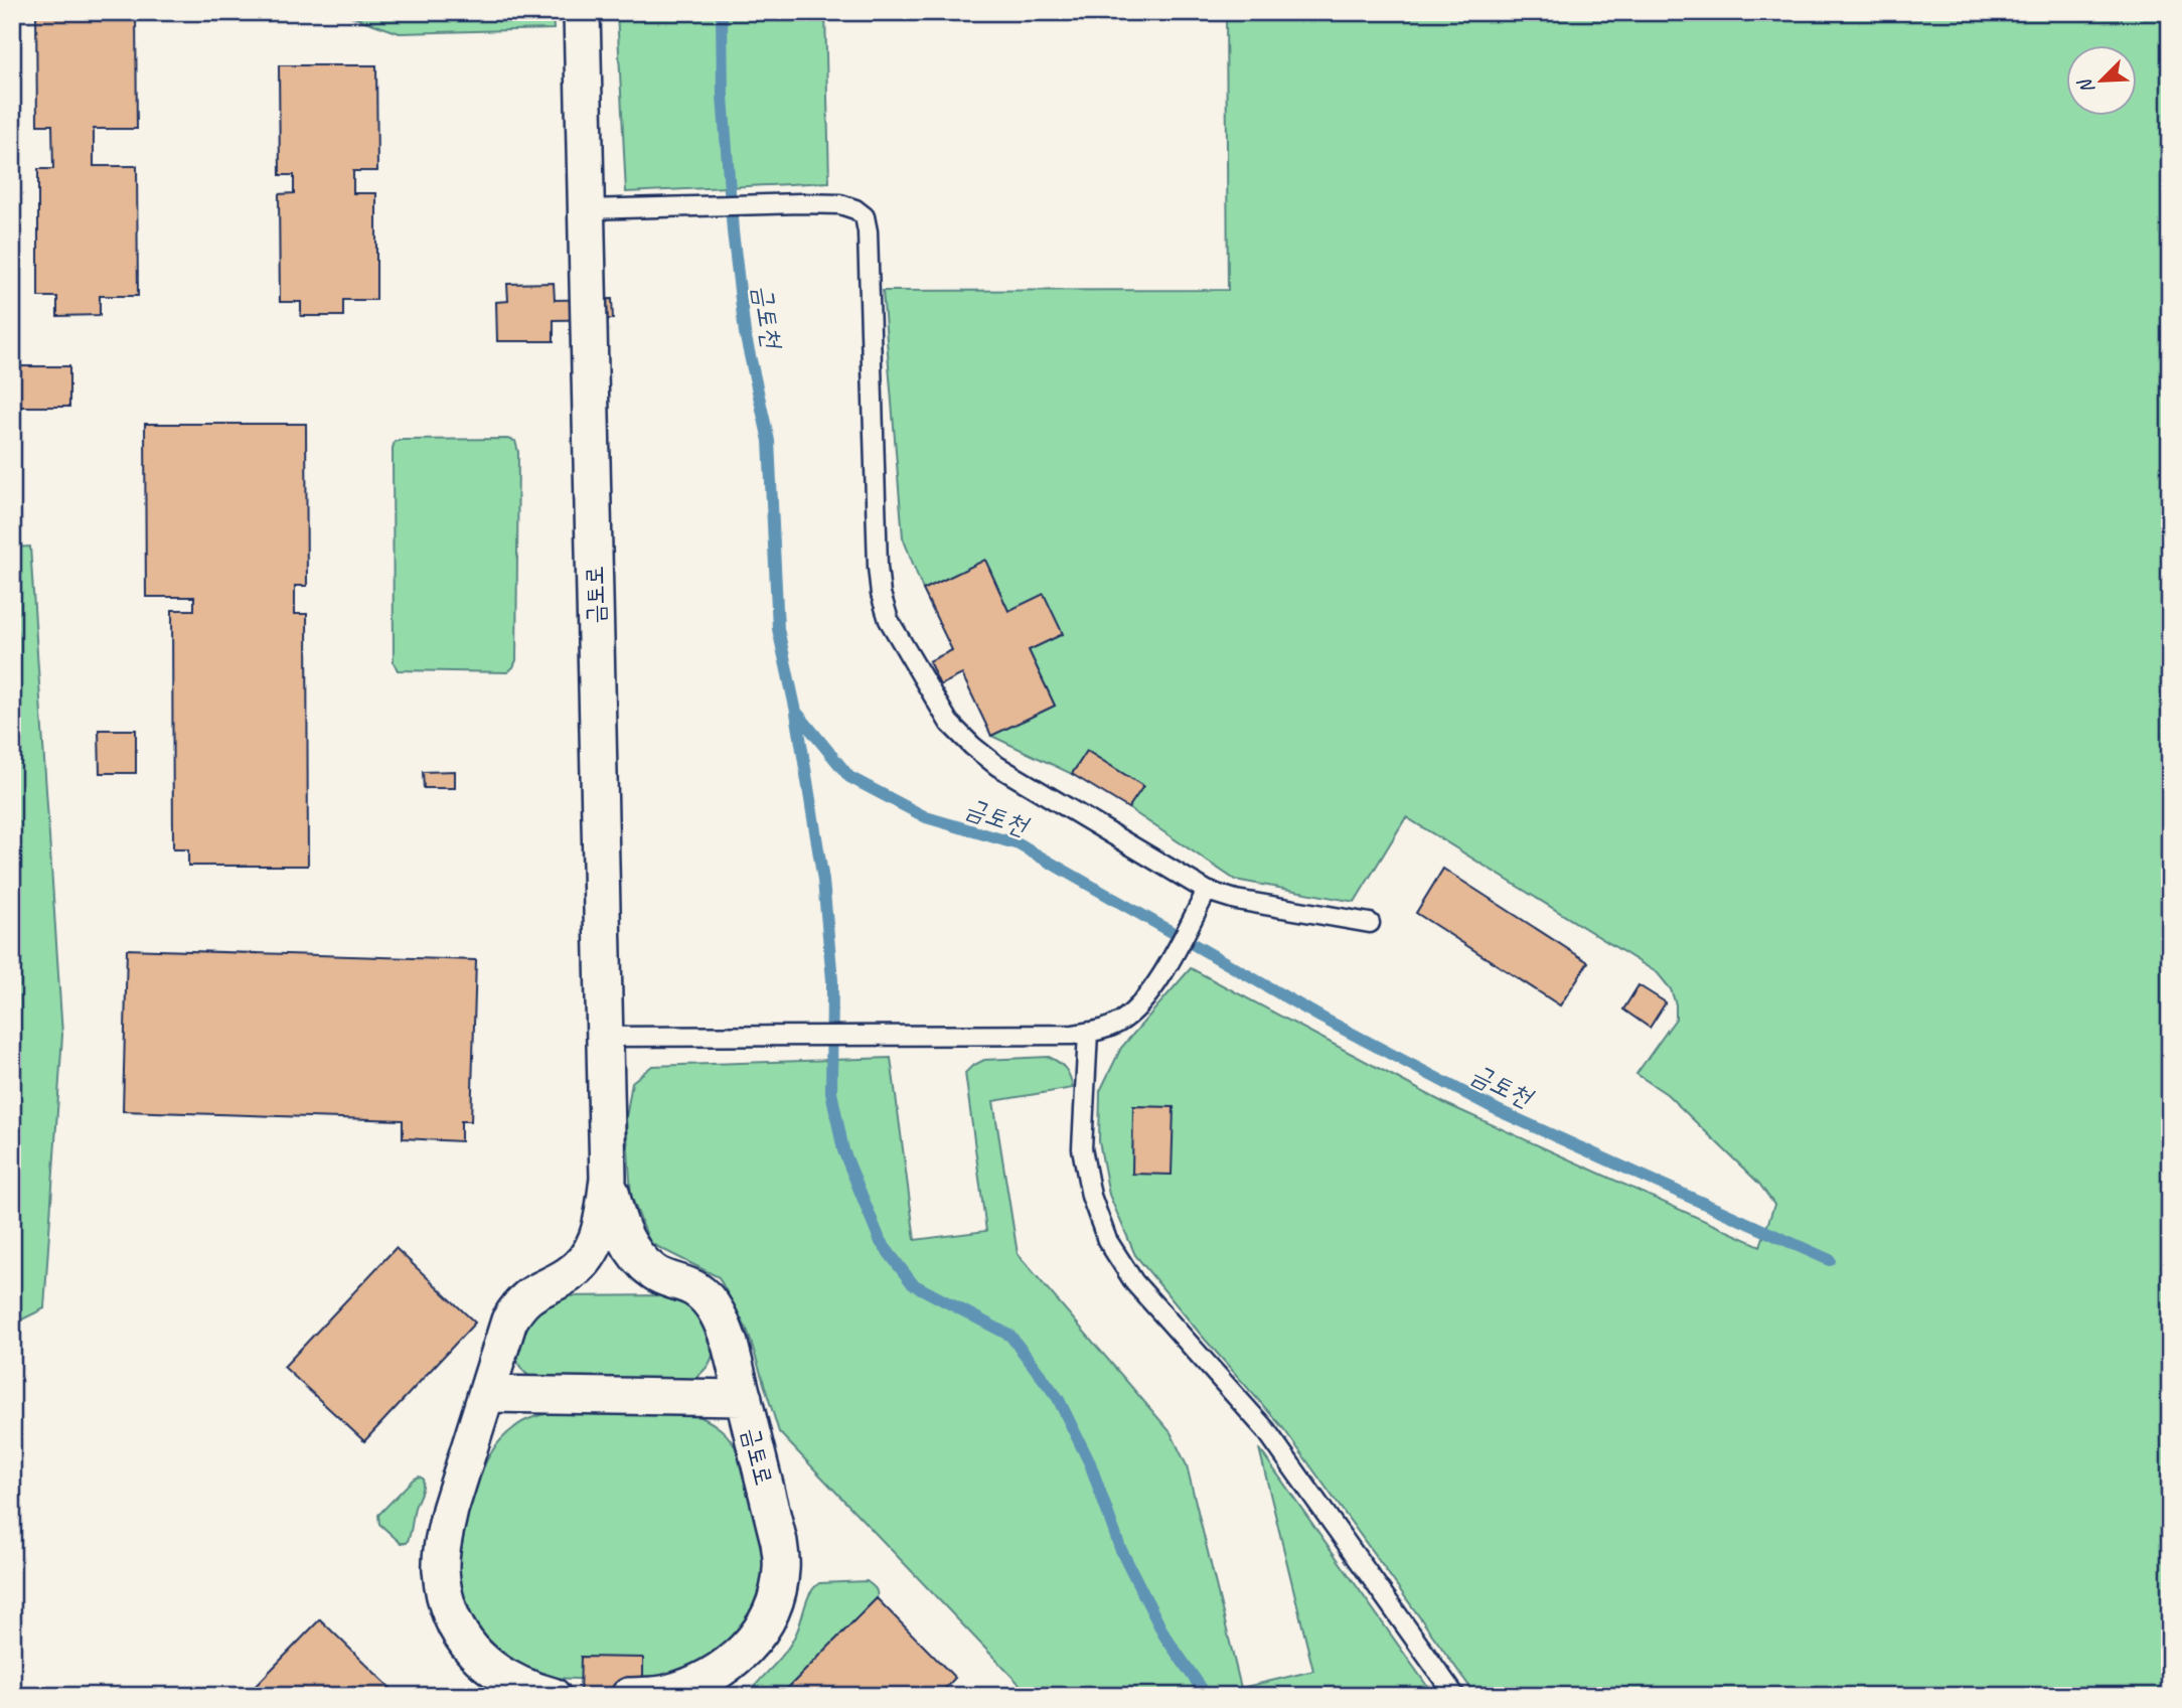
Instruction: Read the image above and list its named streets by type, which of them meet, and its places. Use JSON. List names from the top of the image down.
{
  "streets": {
    "street": ["금토로"]
  },
  "water": ["금토천"],
  "north": "bottom left"
}
